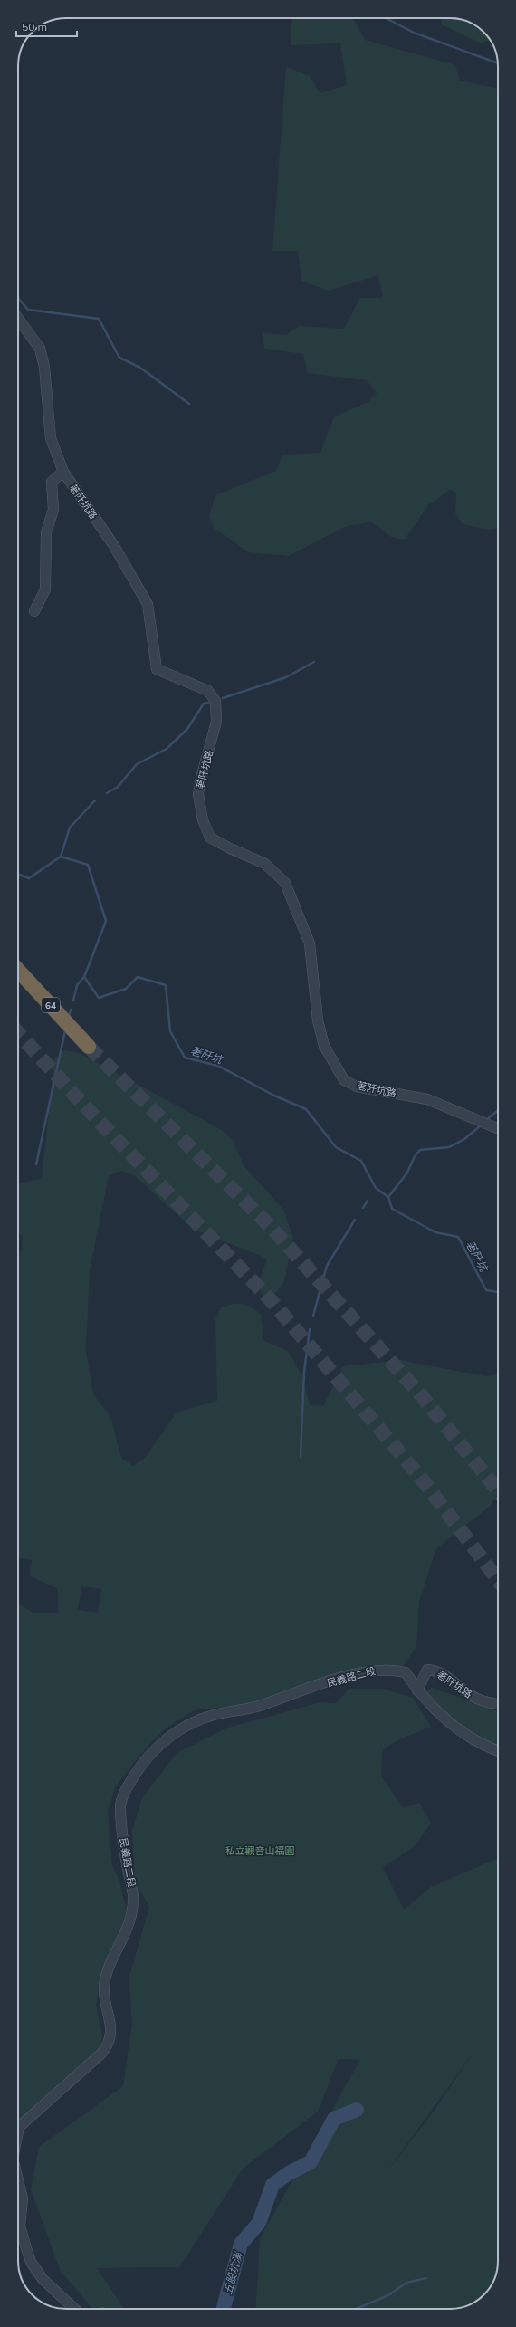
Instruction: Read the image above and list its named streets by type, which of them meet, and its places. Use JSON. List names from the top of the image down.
{
  "streets": {
    "highway": ["64"],
    "street": ["荖阡坑路", "民義路二段"]
  },
  "crossings": [
    ["荖阡坑路", "民義路二段"]
  ],
  "water": ["荖阡坑", "五股坑溪"],
  "parks": ["私立觀音山福園"],
  "scale_bar": "50 m"
}
